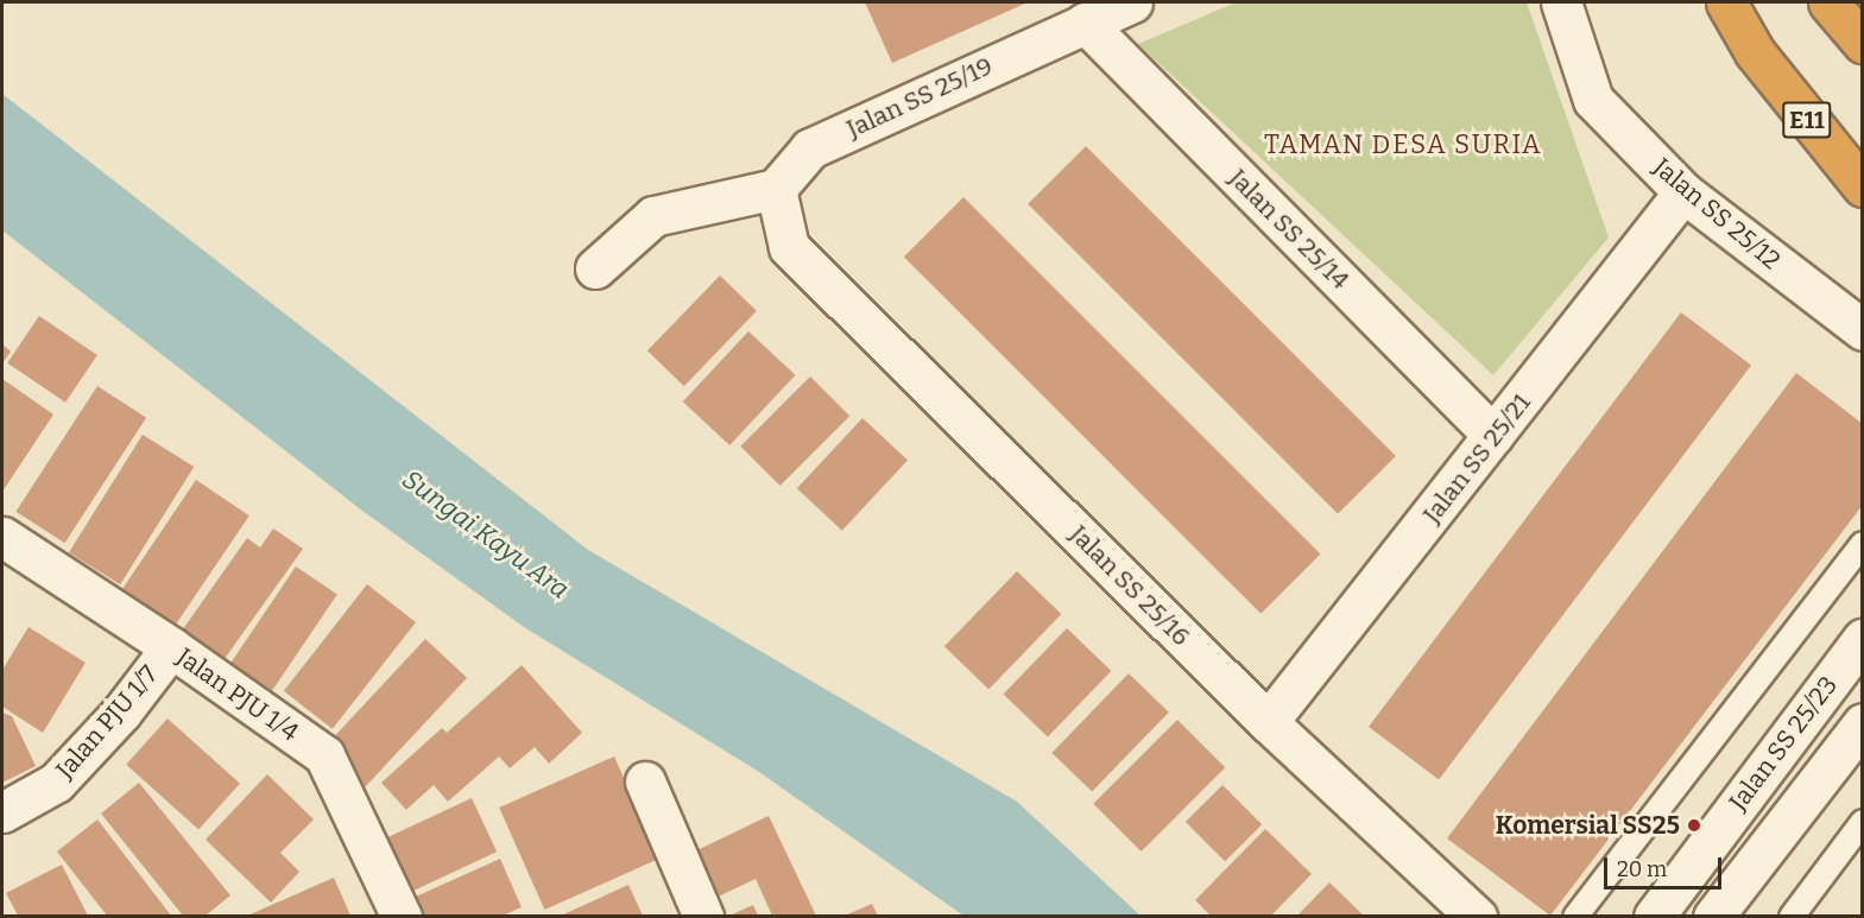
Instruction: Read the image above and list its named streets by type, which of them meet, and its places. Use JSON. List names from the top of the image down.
{
  "streets": {
    "highway": ["E11"],
    "street": [
      "Jalan SS 25/19",
      "Jalan SS 25/12",
      "Jalan SS 25/14",
      "Jalan SS 25/21",
      "Jalan SS 25/16",
      "Jalan PJU 1/4",
      "Jalan PJU 1/7",
      "Jalan SS 25/23"
    ]
  },
  "crossings": [
    ["Jalan SS 25/19", "Jalan SS 25/14"],
    ["Jalan SS 25/19", "Jalan SS 25/16"],
    ["Jalan SS 25/12", "Jalan SS 25/21"],
    ["Jalan SS 25/14", "Jalan SS 25/21"],
    ["Jalan SS 25/21", "Jalan SS 25/16"],
    ["Jalan PJU 1/4", "Jalan PJU 1/7"]
  ],
  "districts": ["TAMAN DESA SURIA"],
  "water": ["Sungai Kayu Ara"],
  "places": ["Komersial SS25"],
  "scale_bar": "20 m"
}
